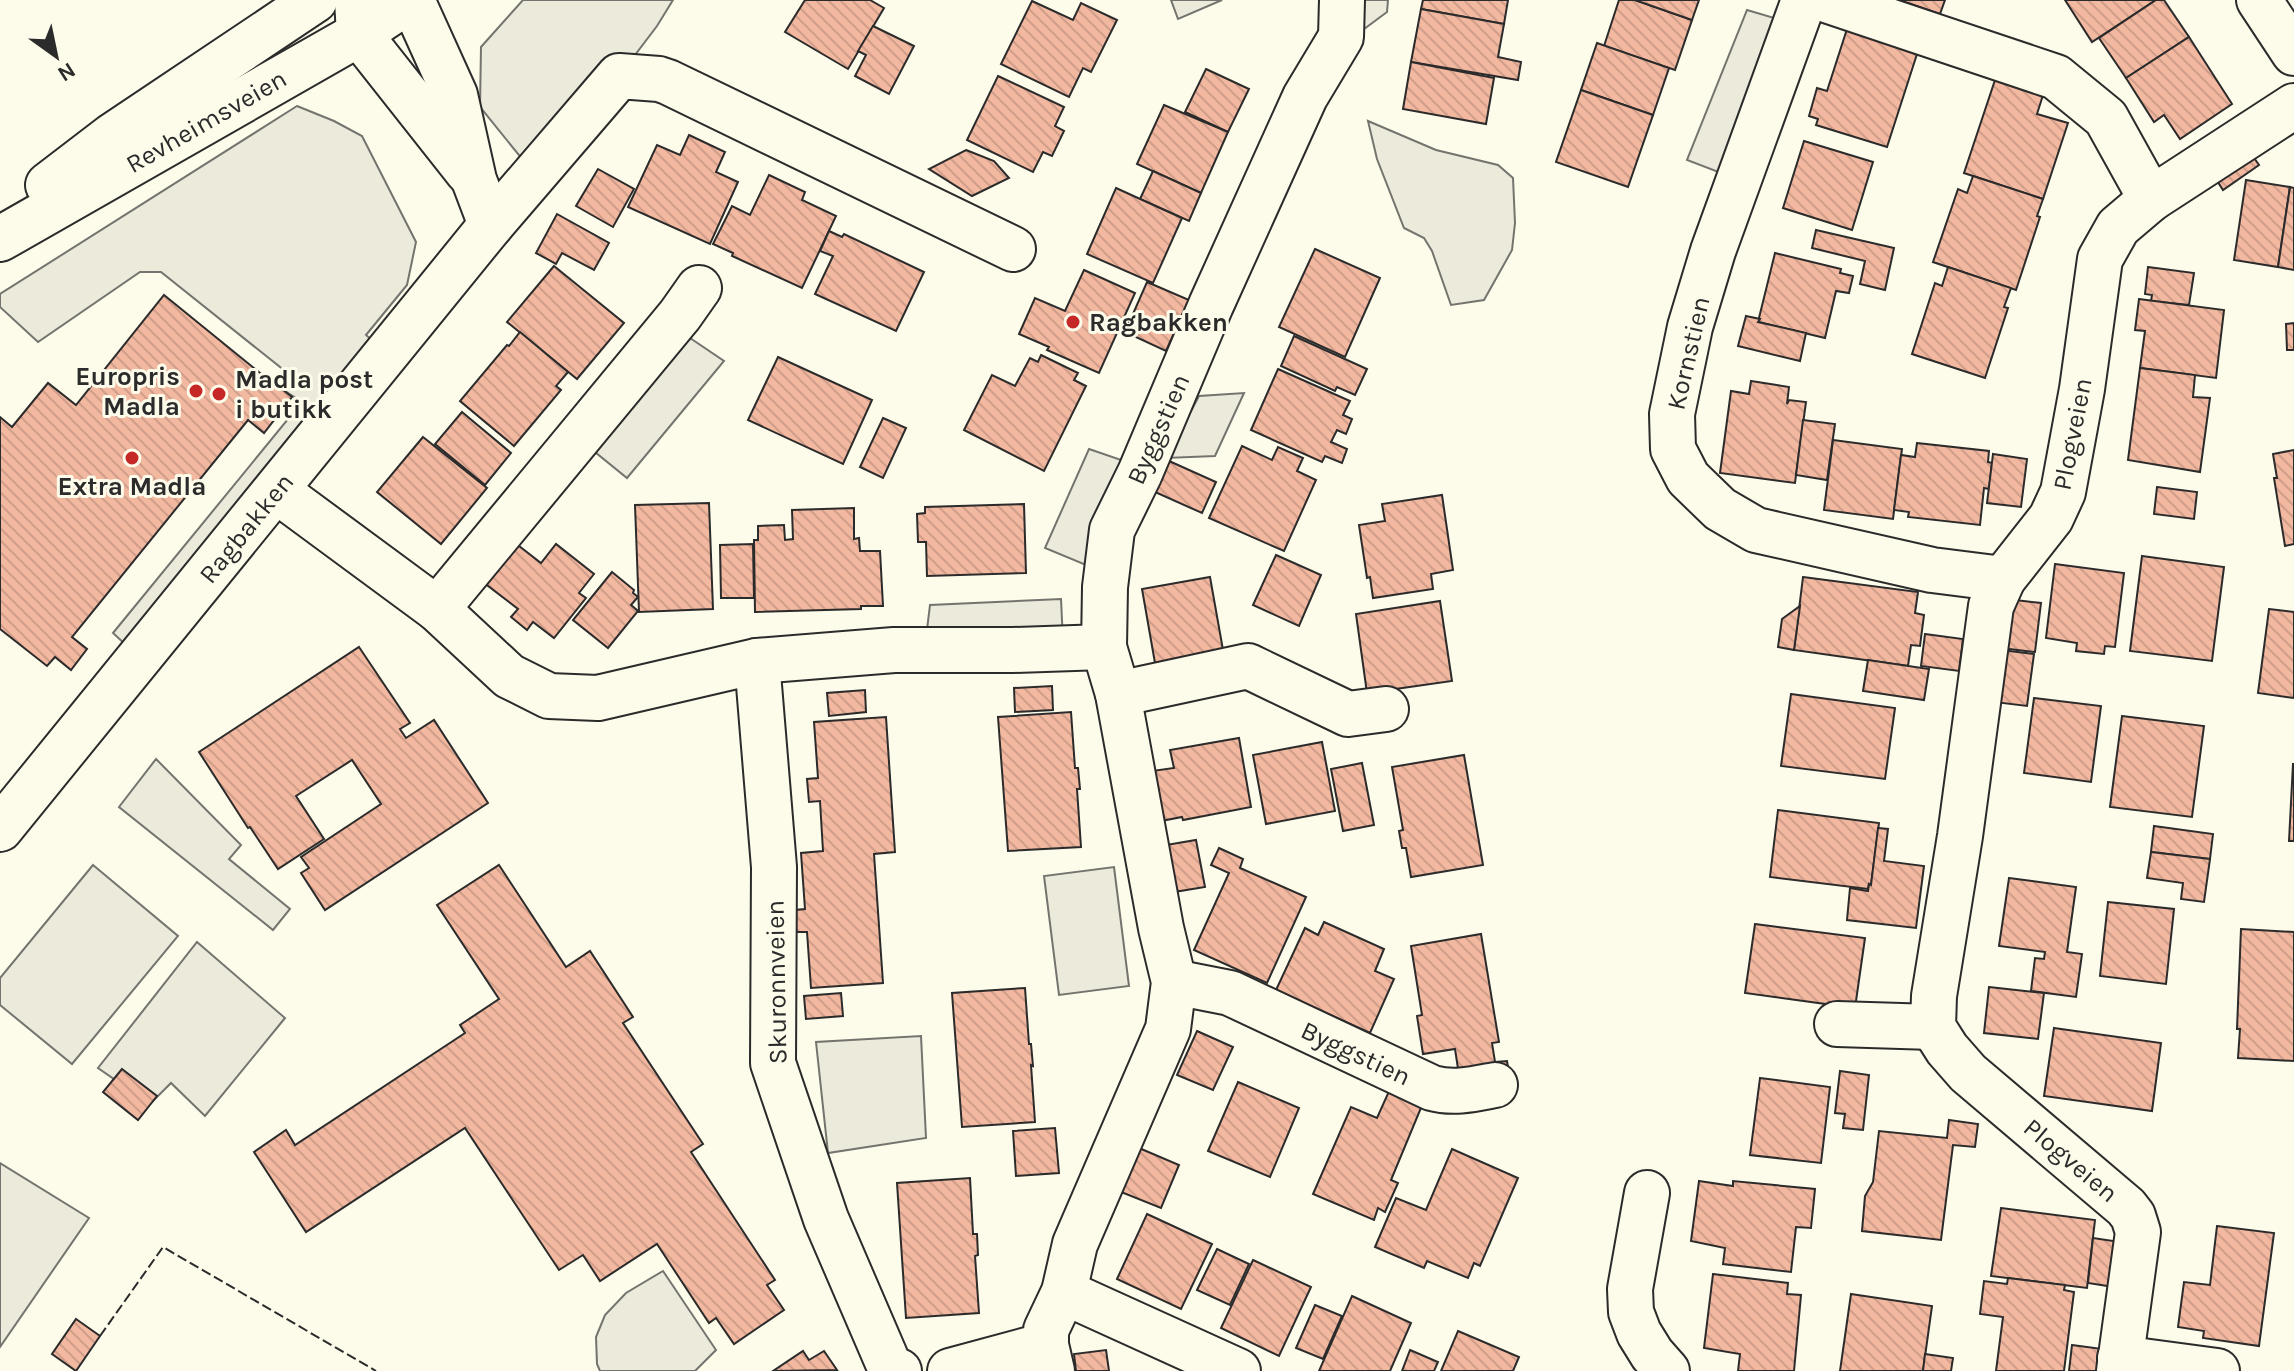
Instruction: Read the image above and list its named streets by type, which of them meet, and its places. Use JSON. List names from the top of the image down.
{
  "streets": {
    "street": [
      "Revheimsveien",
      "Kornstien",
      "Byggstien",
      "Plogveien",
      "Ragbakken",
      "Skuronnveien"
    ]
  },
  "crossings": [
    ["Kornstien", "Plogveien"]
  ],
  "places": [
    "Ragbakken",
    "Europris Madla",
    "Madla post i butikk",
    "Extra Madla"
  ],
  "north": "bottom right"
}
